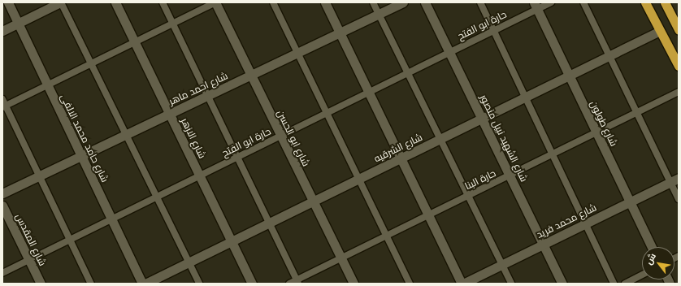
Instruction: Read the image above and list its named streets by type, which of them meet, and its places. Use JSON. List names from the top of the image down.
{
  "streets": {
    "street": [
      "شارع احمد ماهر",
      "شارع طولون",
      "شارع حامد محمد الالفى",
      "شارع الازهر",
      "شارع ابو الحسن",
      "شارع الشهيد نبيل منصور",
      "شارع الشرقيه",
      "شارع محمد فريد",
      "شارع المقدس"
    ],
    "lane": ["حارة ابو الفتح", "حارة البنا"]
  },
  "crossings": [
    ["حارة ابو الفتح", "شارع طولون"],
    ["حارة ابو الفتح", "شارع حامد محمد الالفى"],
    ["حارة ابو الفتح", "شارع الازهر"],
    ["حارة ابو الفتح", "شارع ابو الحسن"],
    ["حارة ابو الفتح", "شارع الشهيد نبيل منصور"],
    ["حارة ابو الفتح", "شارع المقدس"],
    ["شارع احمد ماهر", "شارع حامد محمد الالفى"],
    ["شارع احمد ماهر", "شارع الازهر"],
    ["شارع احمد ماهر", "شارع ابو الحسن"],
    ["شارع طولون", "شارع الشرقيه"],
    ["شارع طولون", "حارة البنا"],
    ["شارع طولون", "شارع محمد فريد"],
    ["شارع الازهر", "شارع الشرقيه"],
    ["شارع ابو الحسن", "شارع الشرقيه"],
    ["شارع ابو الحسن", "حارة البنا"],
    ["شارع الشهيد نبيل منصور", "شارع الشرقيه"],
    ["شارع الشهيد نبيل منصور", "حارة البنا"],
    ["شارع الشهيد نبيل منصور", "شارع محمد فريد"]
  ],
  "north": "top left"
}
